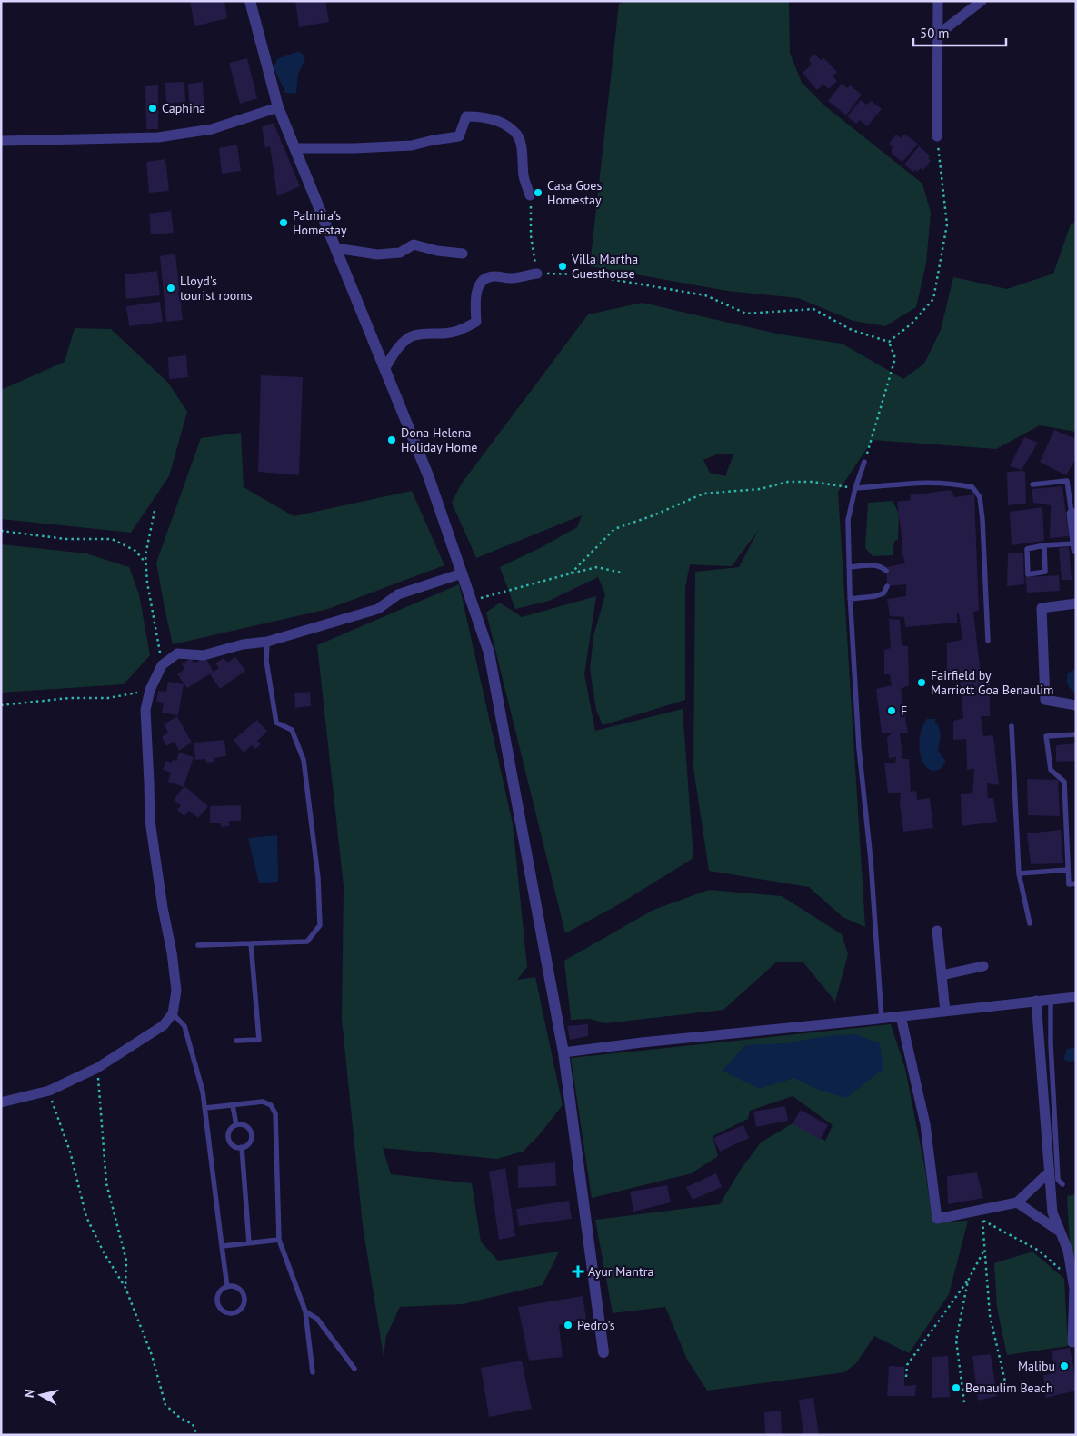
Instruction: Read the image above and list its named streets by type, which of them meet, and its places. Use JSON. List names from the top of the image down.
{
  "places": {
    "other": [
      "Caphina",
      "Casa Goes Homestay",
      "Palmira's Homestay",
      "Villa Martha Guesthouse",
      "Lloyd's tourist rooms",
      "Dona Helena Holiday Home",
      "Fairfield by Marriott Goa Benaulim",
      "F",
      "Pedro's",
      "Malibu",
      "Benaulim Beach"
    ],
    "health": ["Ayur Mantra"]
  },
  "scale_bar": "50 m",
  "north": "left"
}
